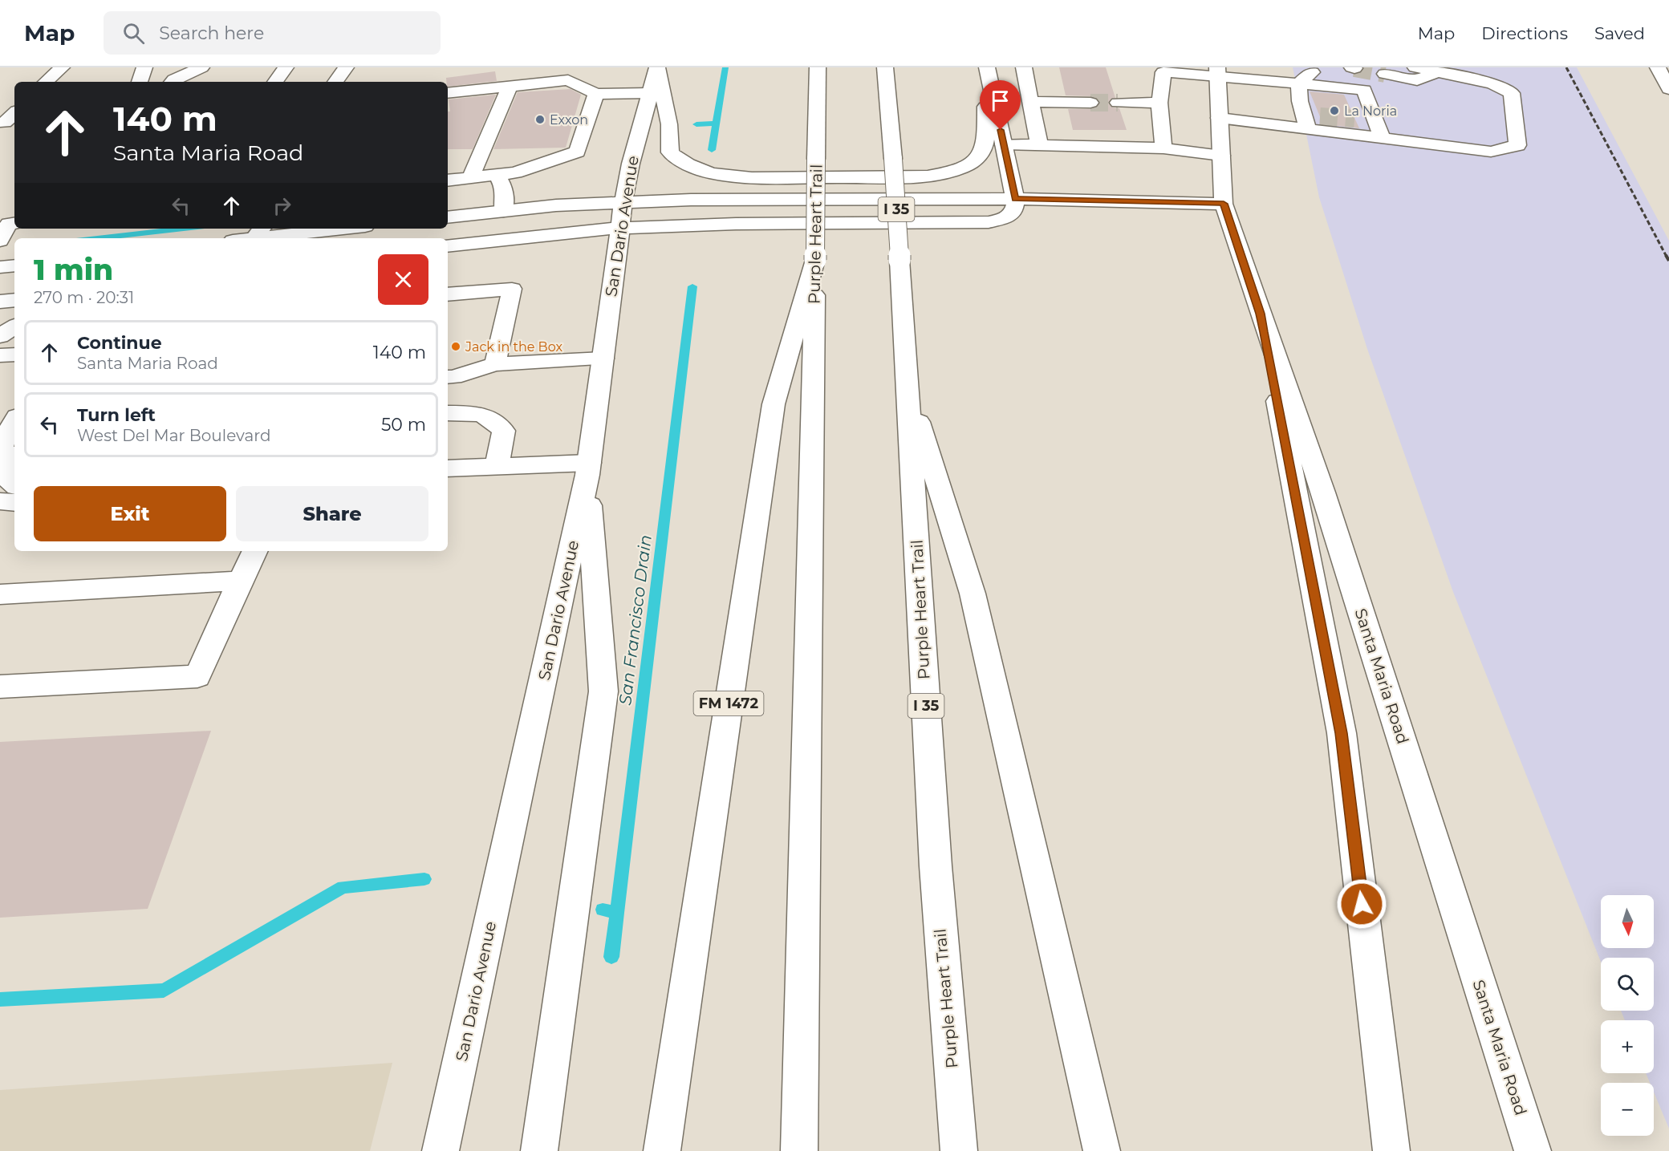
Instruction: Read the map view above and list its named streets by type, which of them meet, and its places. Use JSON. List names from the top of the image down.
{
  "streets": {
    "main road": [
      "I 35",
      "San Dario Avenue",
      "Purple Heart Trail",
      "Santa Maria Road",
      "FM 1472"
    ]
  },
  "crossings": [
    ["Purple Heart Trail", "FM 1472"]
  ],
  "water": ["San Francisco Drain"],
  "places": ["La Noria", "Exxon", "Jack in the Box"],
  "north": "bottom",
  "page": {
    "header": "Map",
    "search": "Search here",
    "nav": ["Map", "Directions", "Saved"],
    "turn": ["140 m", "Santa Maria Road"],
    "heading": ["1 min", "270 m · 20:31"],
    "list": [
      {
        "name": "Continue",
        "note": "Santa Maria Road",
        "value": "140 m"
      },
      {
        "name": "Turn left",
        "note": "West Del Mar Boulevard",
        "value": "50 m"
      }
    ],
    "buttons": ["Exit", "Share"],
    "map_buttons": ["+", "−"]
  }
}
